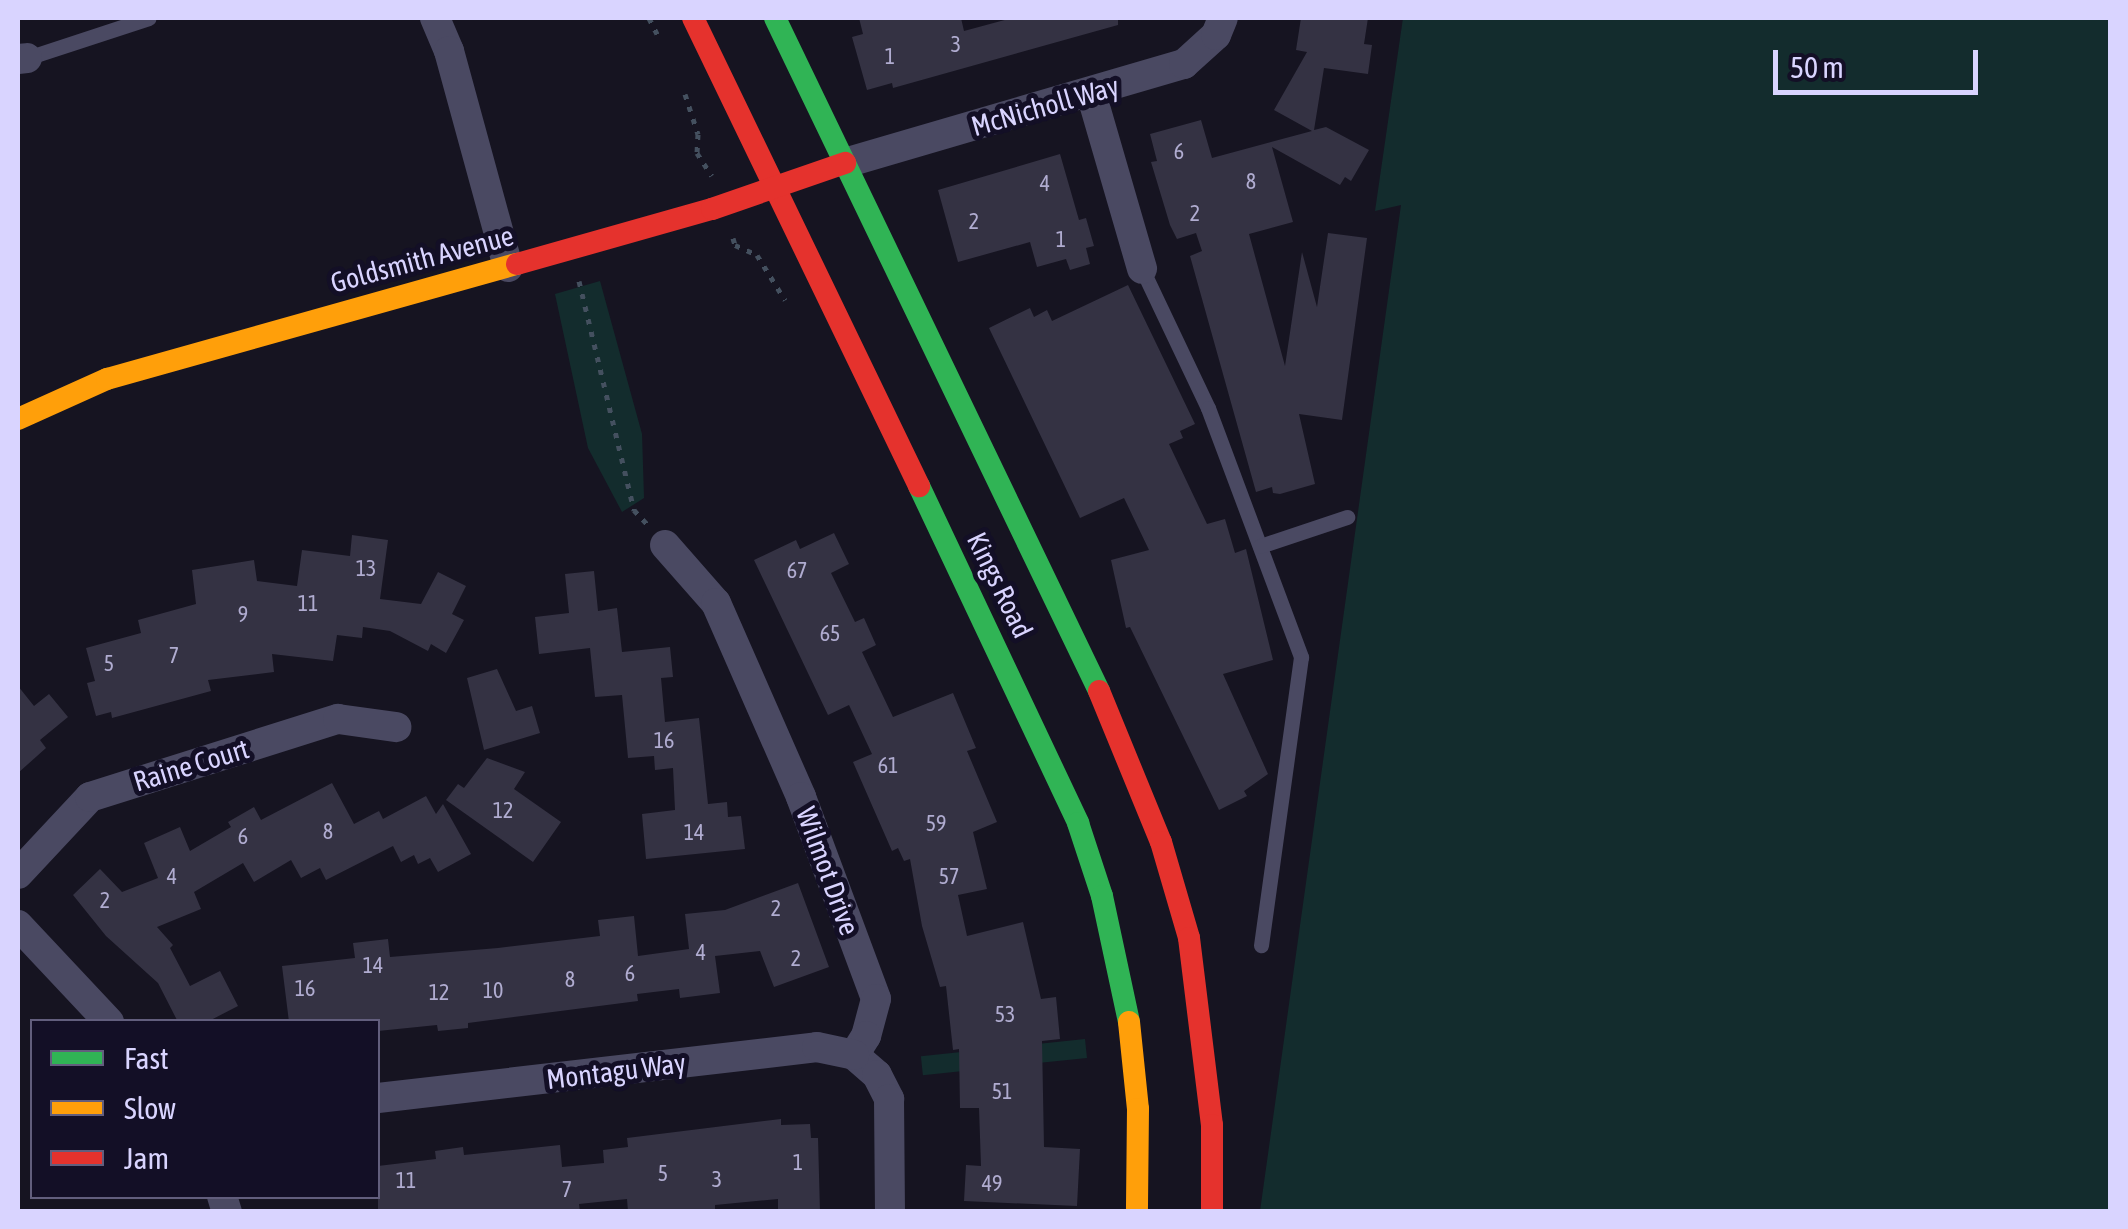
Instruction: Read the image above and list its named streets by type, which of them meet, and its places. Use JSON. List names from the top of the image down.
{
  "streets": {
    "main road": ["Goldsmith Avenue", "Kings Road"],
    "street": [
      "McNicholl Way",
      "Raine Court",
      "Wilmot Drive",
      "Montagu Way"
    ]
  },
  "crossings": [
    ["McNicholl Way", "Goldsmith Avenue"],
    ["McNicholl Way", "Kings Road"],
    ["Goldsmith Avenue", "Kings Road"],
    ["Wilmot Drive", "Montagu Way"]
  ],
  "house_numbers": [
    "3",
    "1",
    "6",
    "8",
    "4",
    "2",
    "2",
    "1",
    "13",
    "67",
    "11",
    "9",
    "65",
    "7",
    "5",
    "16",
    "61",
    "12",
    "59",
    "8",
    "14",
    "6",
    "4",
    "57",
    "2",
    "2",
    "4",
    "2",
    "14",
    "6",
    "8",
    "16",
    "10",
    "12",
    "53",
    "51",
    "1",
    "5",
    "3",
    "11",
    "49",
    "7"
  ],
  "legend": ["Fast", "Slow", "Jam"],
  "scale_bar": "50 m"
}
